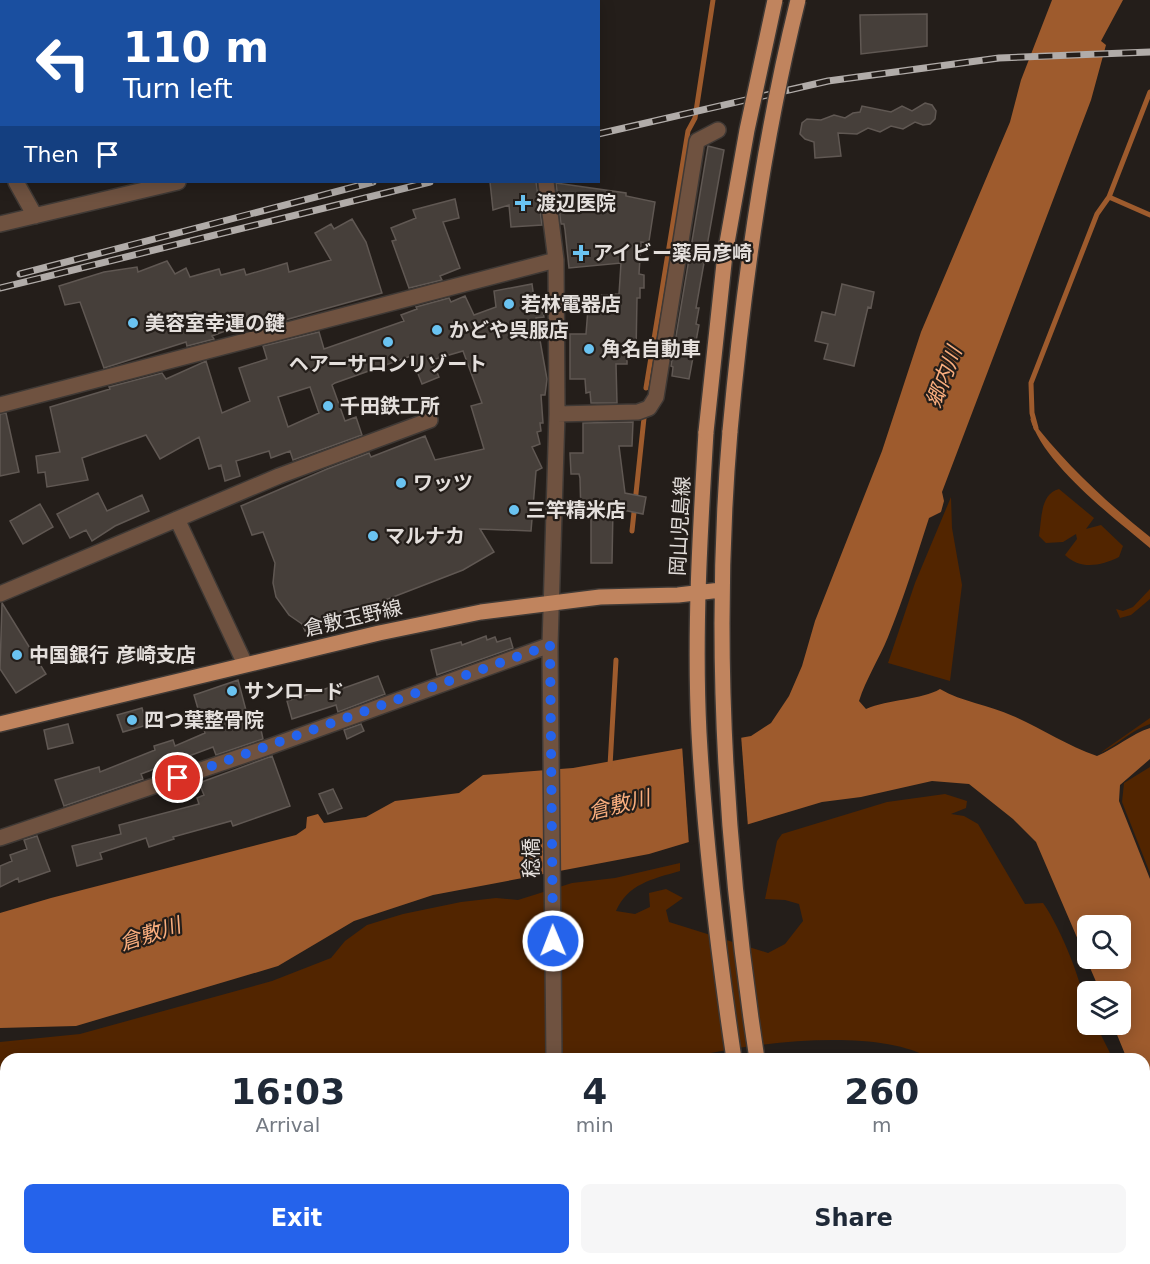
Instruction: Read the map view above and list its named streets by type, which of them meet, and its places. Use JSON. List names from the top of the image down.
{
  "streets": {
    "main road": ["岡山児島線", "倉敷玉野線"],
    "street": ["稔橋"]
  },
  "crossings": [
    ["岡山児島線", "倉敷玉野線"],
    ["倉敷玉野線", "稔橋"]
  ],
  "water": ["郷内川", "倉敷川"],
  "places": {
    "health": ["渡辺医院", "アイビー薬局彦崎"],
    "other": [
      "若林電器店",
      "美容室幸運の鍵",
      "かどや呉服店",
      "ヘアーサロンリゾート",
      "角名自動車",
      "千田鉄工所",
      "ワッツ",
      "三竿精米店",
      "マルナカ",
      "中国銀行 彦崎支店",
      "サンロード",
      "四つ葉整骨院"
    ]
  },
  "page": {
    "turn": ["110 m", "Turn left"],
    "then": "Then",
    "eta": [
      "16:03",
      "Arrival",
      "4",
      "min",
      "260",
      "m"
    ],
    "buttons": ["Exit", "Share"]
  }
}
